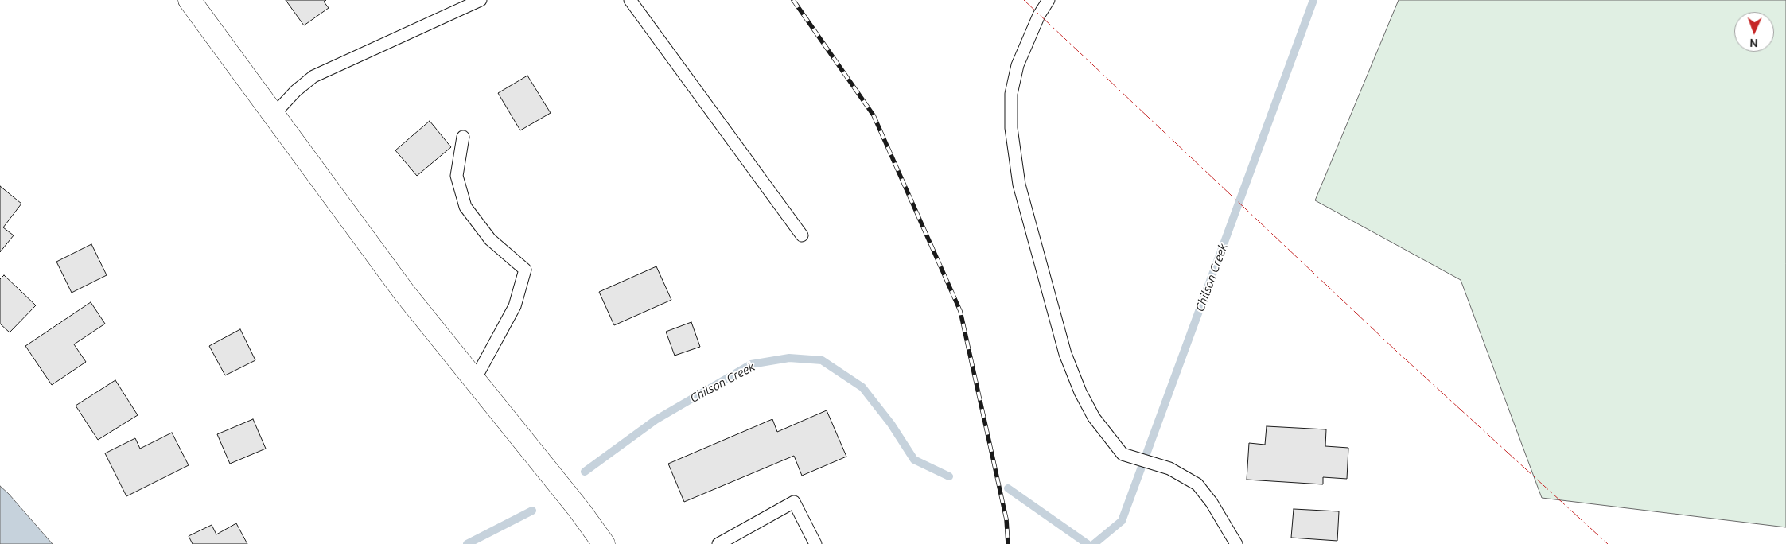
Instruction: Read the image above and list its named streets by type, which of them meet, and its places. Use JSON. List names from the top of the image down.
{
  "water": ["Chilson Creek"],
  "north": "bottom"
}
